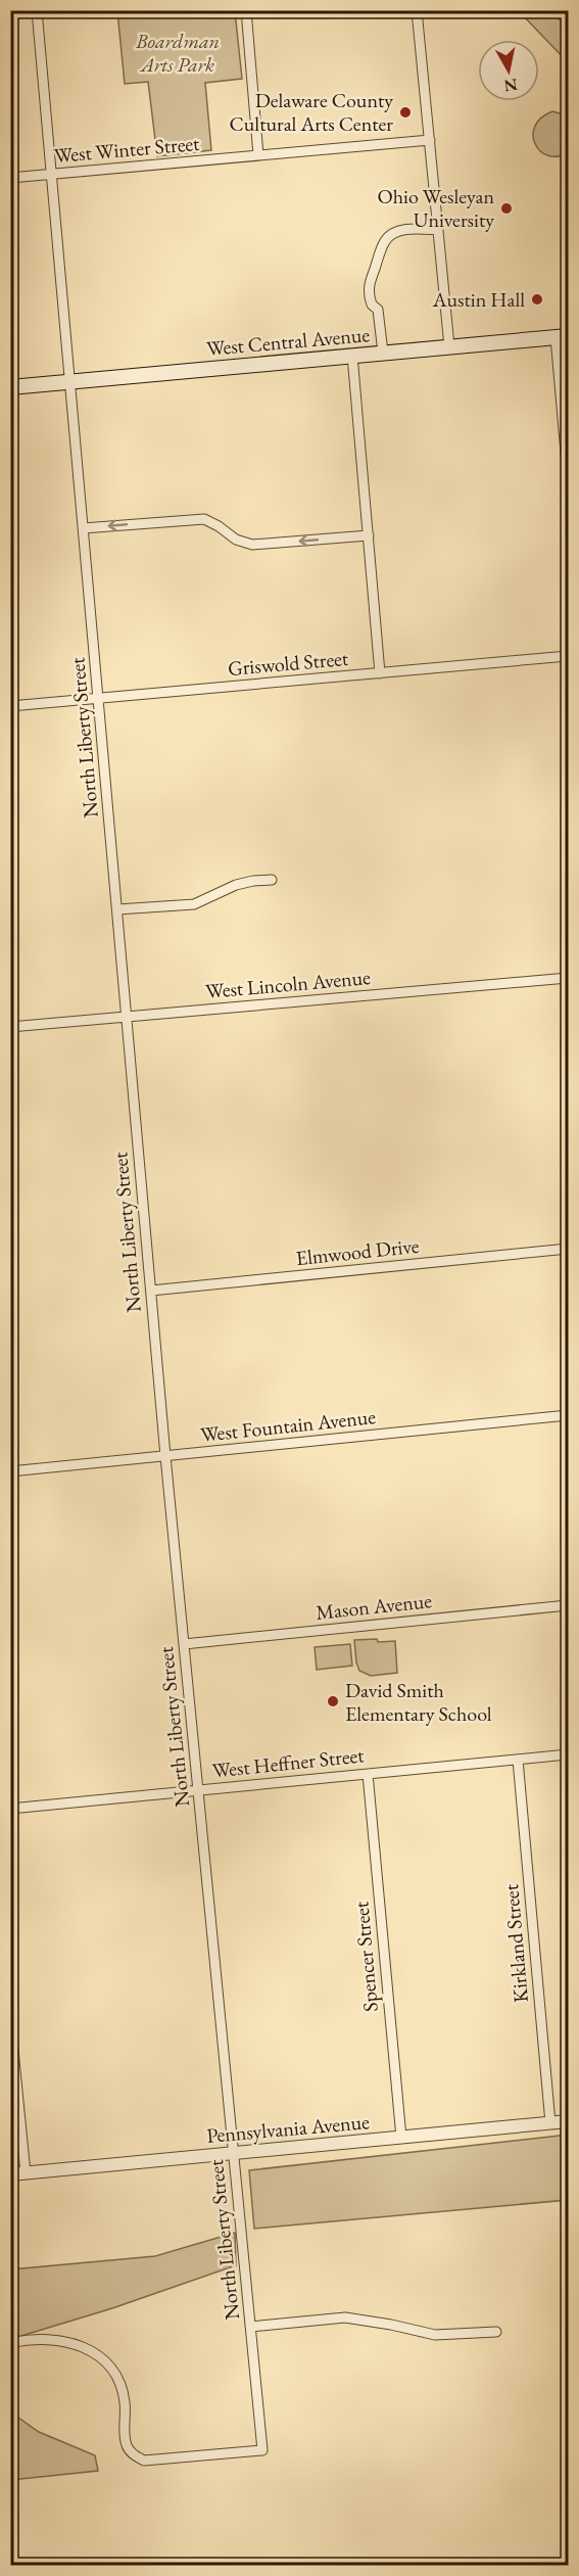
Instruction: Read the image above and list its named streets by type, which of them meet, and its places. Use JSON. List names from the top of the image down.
{
  "streets": {
    "main road": ["West Central Avenue"],
    "street": [
      "West Winter Street",
      "Griswold Street",
      "North Liberty Street",
      "West Lincoln Avenue",
      "Elmwood Drive",
      "West Fountain Avenue",
      "Mason Avenue",
      "West Heffner Street",
      "Kirkland Street",
      "Spencer Street",
      "Pennsylvania Avenue"
    ]
  },
  "crossings": [
    ["West Winter Street", "North Liberty Street"],
    ["West Central Avenue", "North Liberty Street"],
    ["Griswold Street", "North Liberty Street"],
    ["North Liberty Street", "West Lincoln Avenue"],
    ["North Liberty Street", "Elmwood Drive"],
    ["North Liberty Street", "West Fountain Avenue"],
    ["North Liberty Street", "Mason Avenue"],
    ["North Liberty Street", "West Heffner Street"],
    ["North Liberty Street", "Pennsylvania Avenue"],
    ["West Heffner Street", "Kirkland Street"],
    ["West Heffner Street", "Spencer Street"],
    ["Kirkland Street", "Pennsylvania Avenue"],
    ["Spencer Street", "Pennsylvania Avenue"]
  ],
  "parks": ["Boardman Arts Park"],
  "places": [
    "Delaware County Cultural Arts Center",
    "Ohio Wesleyan University",
    "Austin Hall",
    "David Smith Elementary School"
  ],
  "north": "bottom"
}
